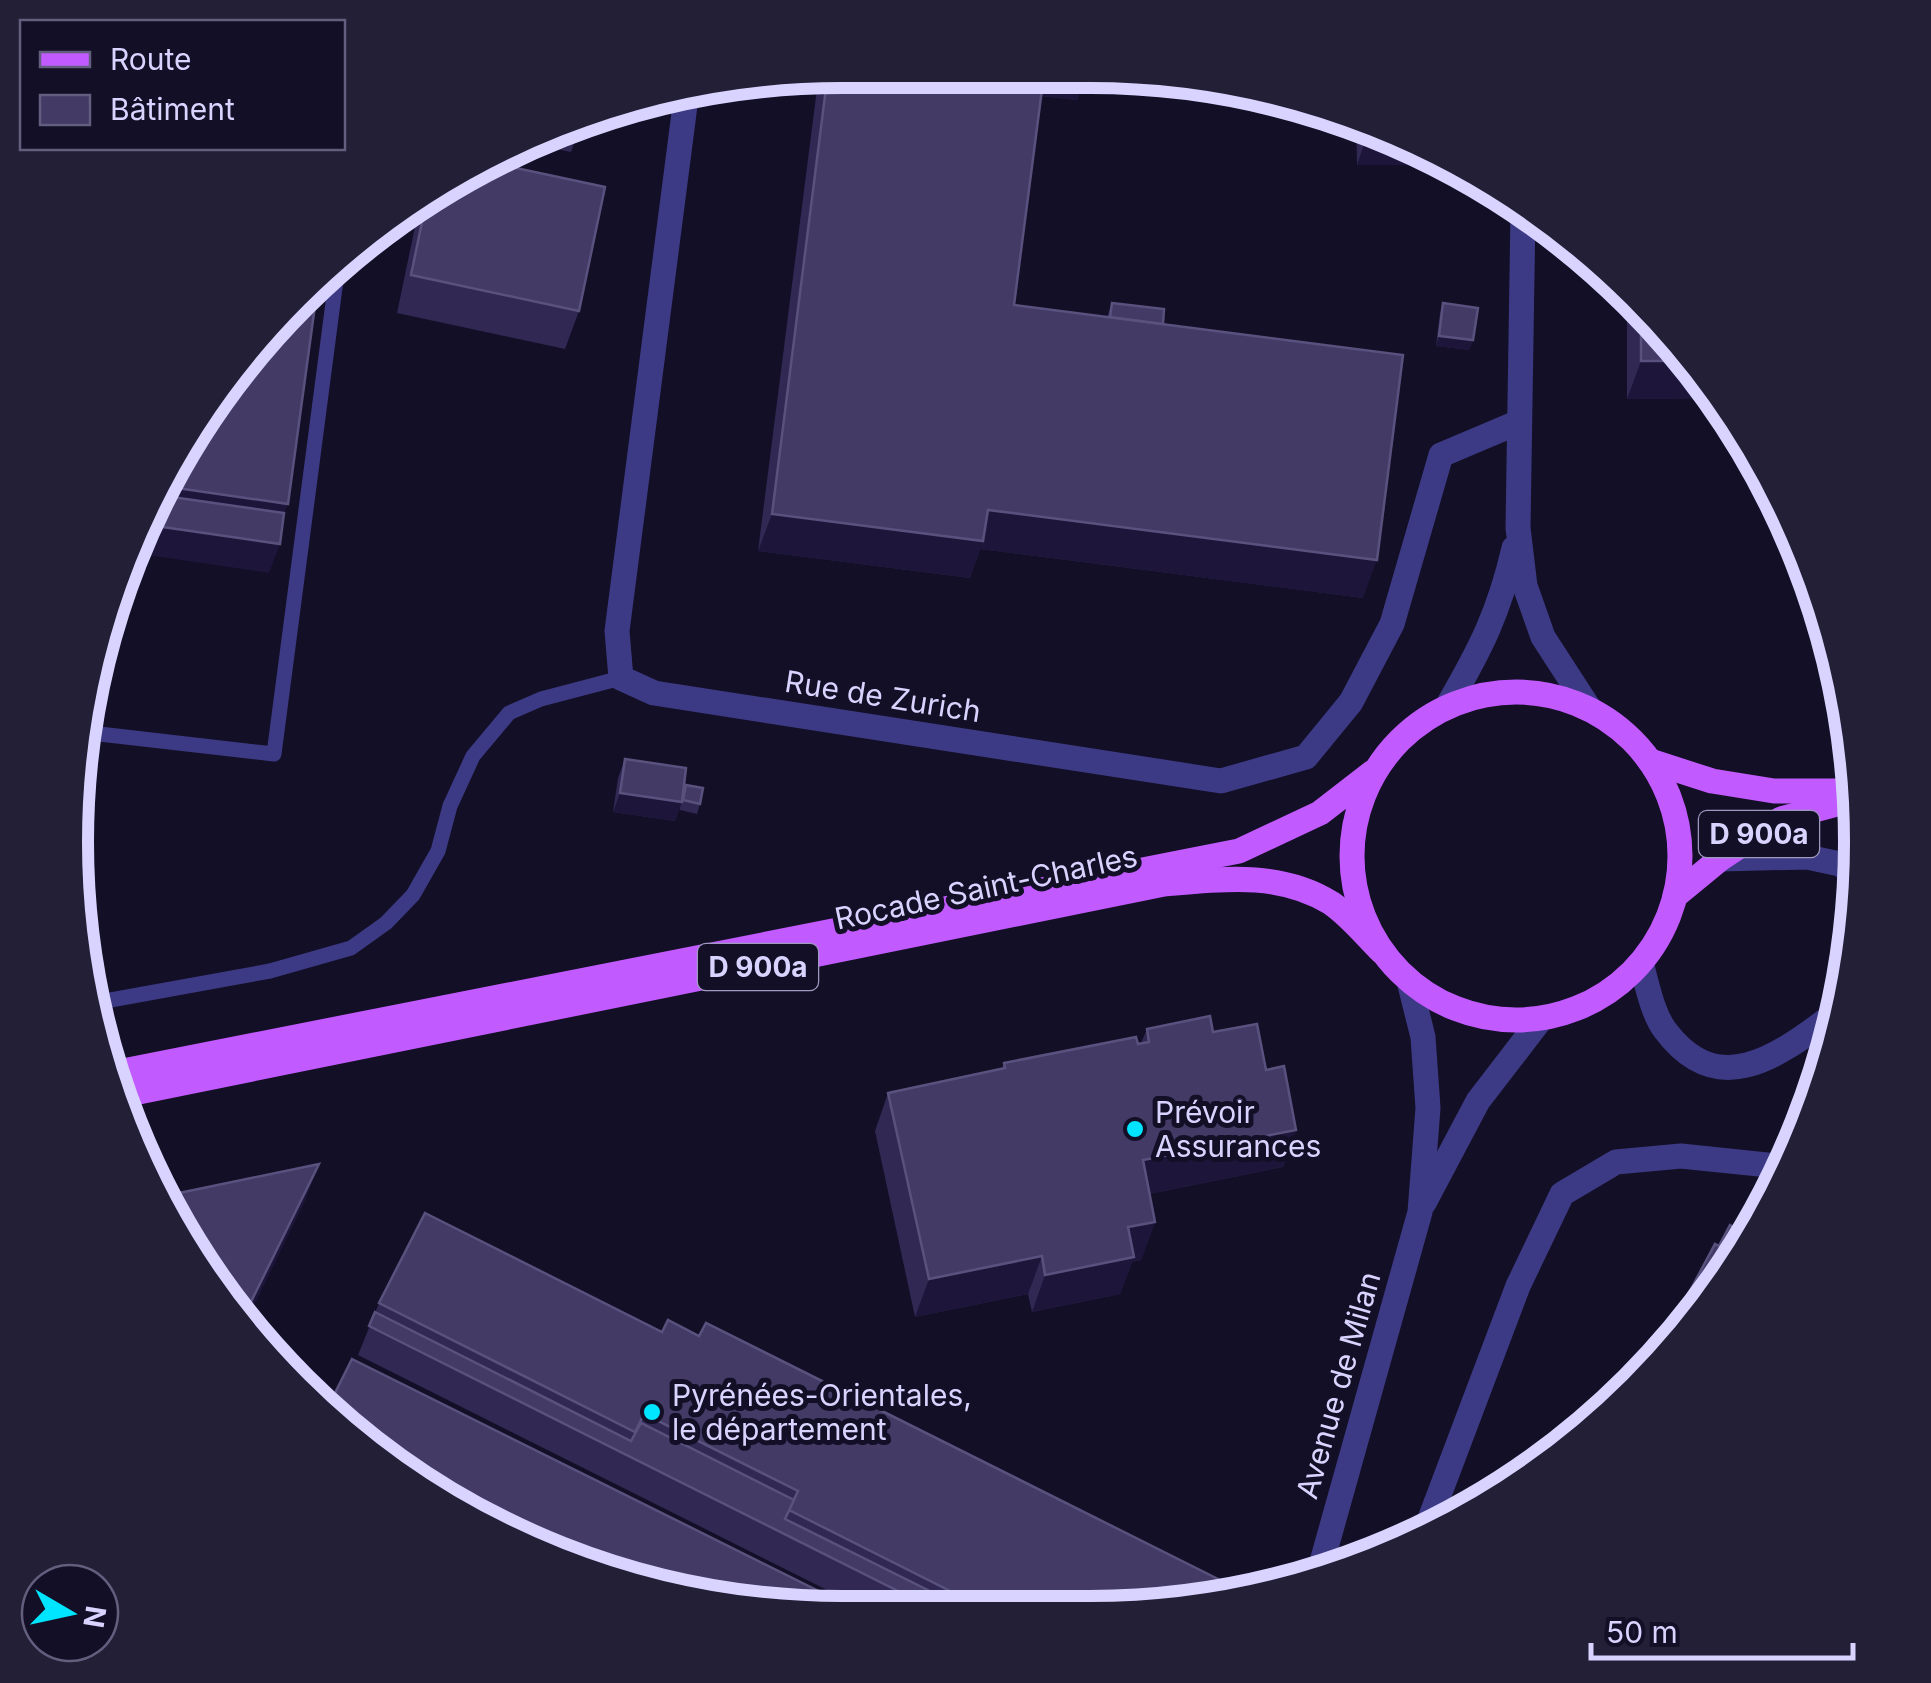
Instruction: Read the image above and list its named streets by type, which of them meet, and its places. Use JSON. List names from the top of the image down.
{
  "streets": {
    "main road": ["D 900a", "Rocade Saint-Charles"],
    "street": ["Rue de Zurich", "Avenue de Milan"]
  },
  "crossings": [
    ["D 900a", "Rocade Saint-Charles"],
    ["D 900a", "Avenue de Milan"],
    ["Rocade Saint-Charles", "Avenue de Milan"]
  ],
  "places": ["Prévoir Assurances", "Pyrénées-Orientales, le département"],
  "legend": ["Route", "Bâtiment"],
  "scale_bar": "50 m",
  "north": "right"
}
